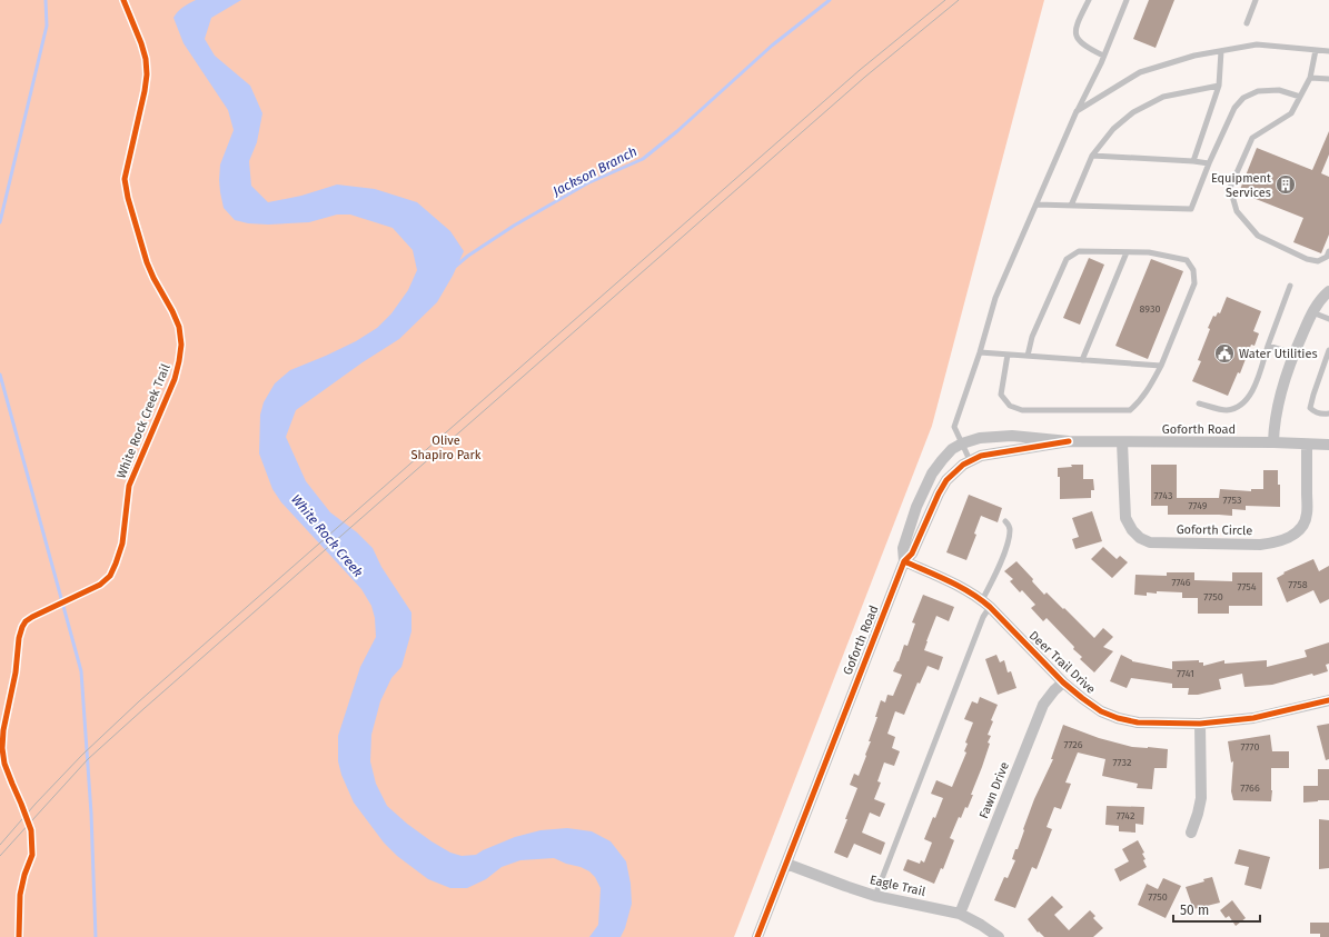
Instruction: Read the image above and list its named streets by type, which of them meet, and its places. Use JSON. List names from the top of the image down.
{
  "streets": {
    "street": [
      "Goforth Road",
      "Goforth Circle",
      "Deer Trail Drive",
      "Fawn Drive",
      "Eagle Trail"
    ],
    "cycle path": ["White Rock Creek Trail"]
  },
  "crossings": [
    ["Goforth Road", "Goforth Circle"],
    ["Goforth Road", "Deer Trail Drive"],
    ["Goforth Road", "Eagle Trail"],
    ["Deer Trail Drive", "Fawn Drive"],
    ["Fawn Drive", "Eagle Trail"]
  ],
  "water": ["Jackson Branch", "White Rock Creek"],
  "parks": ["Olive Shapiro Park"],
  "places": {
    "building": ["Equipment Services"],
    "public building": ["Water Utilities"]
  },
  "house_numbers": [
    "8930",
    "7743",
    "7753",
    "7749",
    "7746",
    "7758",
    "7754",
    "7750",
    "7741",
    "7726",
    "7770",
    "7732",
    "7766",
    "7742",
    "7750"
  ],
  "scale_bar": "50 m"
}
